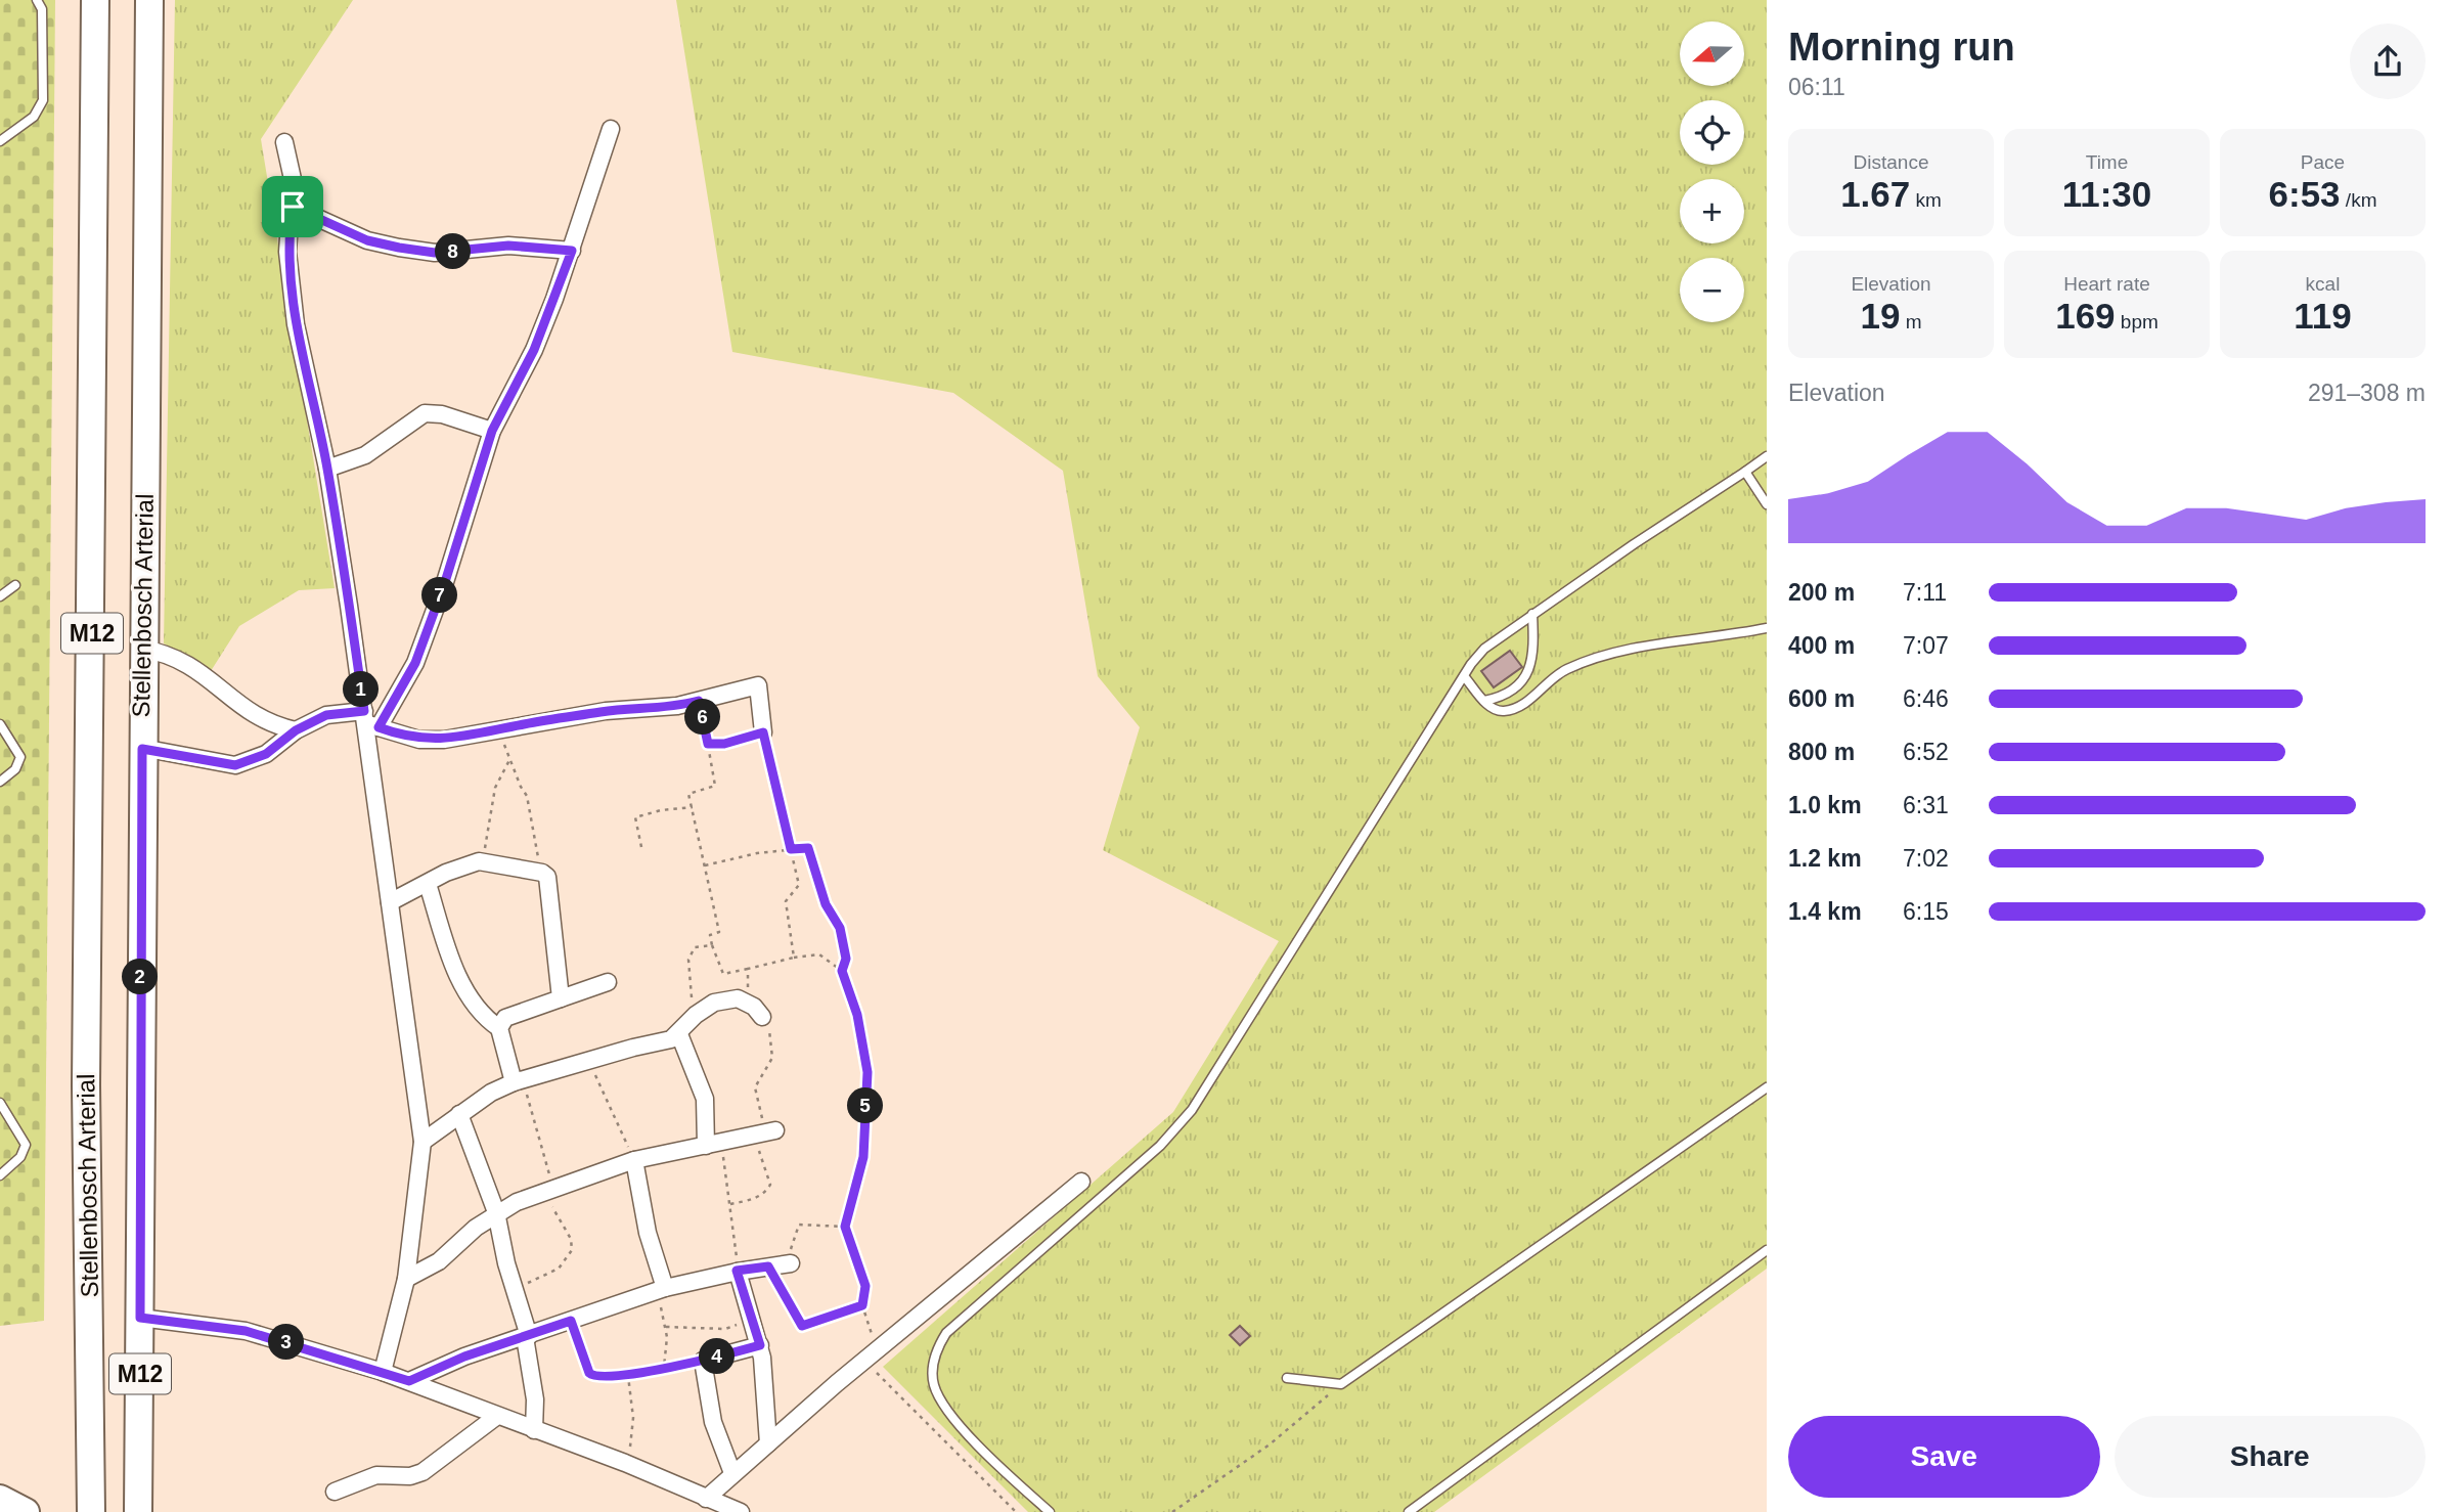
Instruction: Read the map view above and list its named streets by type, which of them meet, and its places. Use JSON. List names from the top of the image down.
{
  "streets": {
    "main road": ["Stellenbosch Arterial", "M12"]
  },
  "north": "left",
  "page": {
    "heading": ["Morning run", "06:11"],
    "map_buttons": ["+", "−"],
    "stats": [
      ["Distance", "1.67 km"],
      ["Time", "11:30"],
      ["Pace", "6:53 /km"],
      ["Elevation", "19 m"],
      ["Heart rate", "169 bpm"],
      ["kcal", "119"]
    ],
    "pins": [
      "8",
      "7",
      "1",
      "6",
      "2",
      "5",
      "3",
      "4"
    ],
    "chart": ["Elevation", "291–308 m"],
    "list": [
      {
        "name": "200 m",
        "note": "7:11"
      },
      {
        "name": "400 m",
        "note": "7:07"
      },
      {
        "name": "600 m",
        "note": "6:46"
      },
      {
        "name": "800 m",
        "note": "6:52"
      },
      {
        "name": "1.0 km",
        "note": "6:31"
      },
      {
        "name": "1.2 km",
        "note": "7:02"
      },
      {
        "name": "1.4 km",
        "note": "6:15"
      }
    ],
    "buttons": ["Save", "Share"]
  }
}
